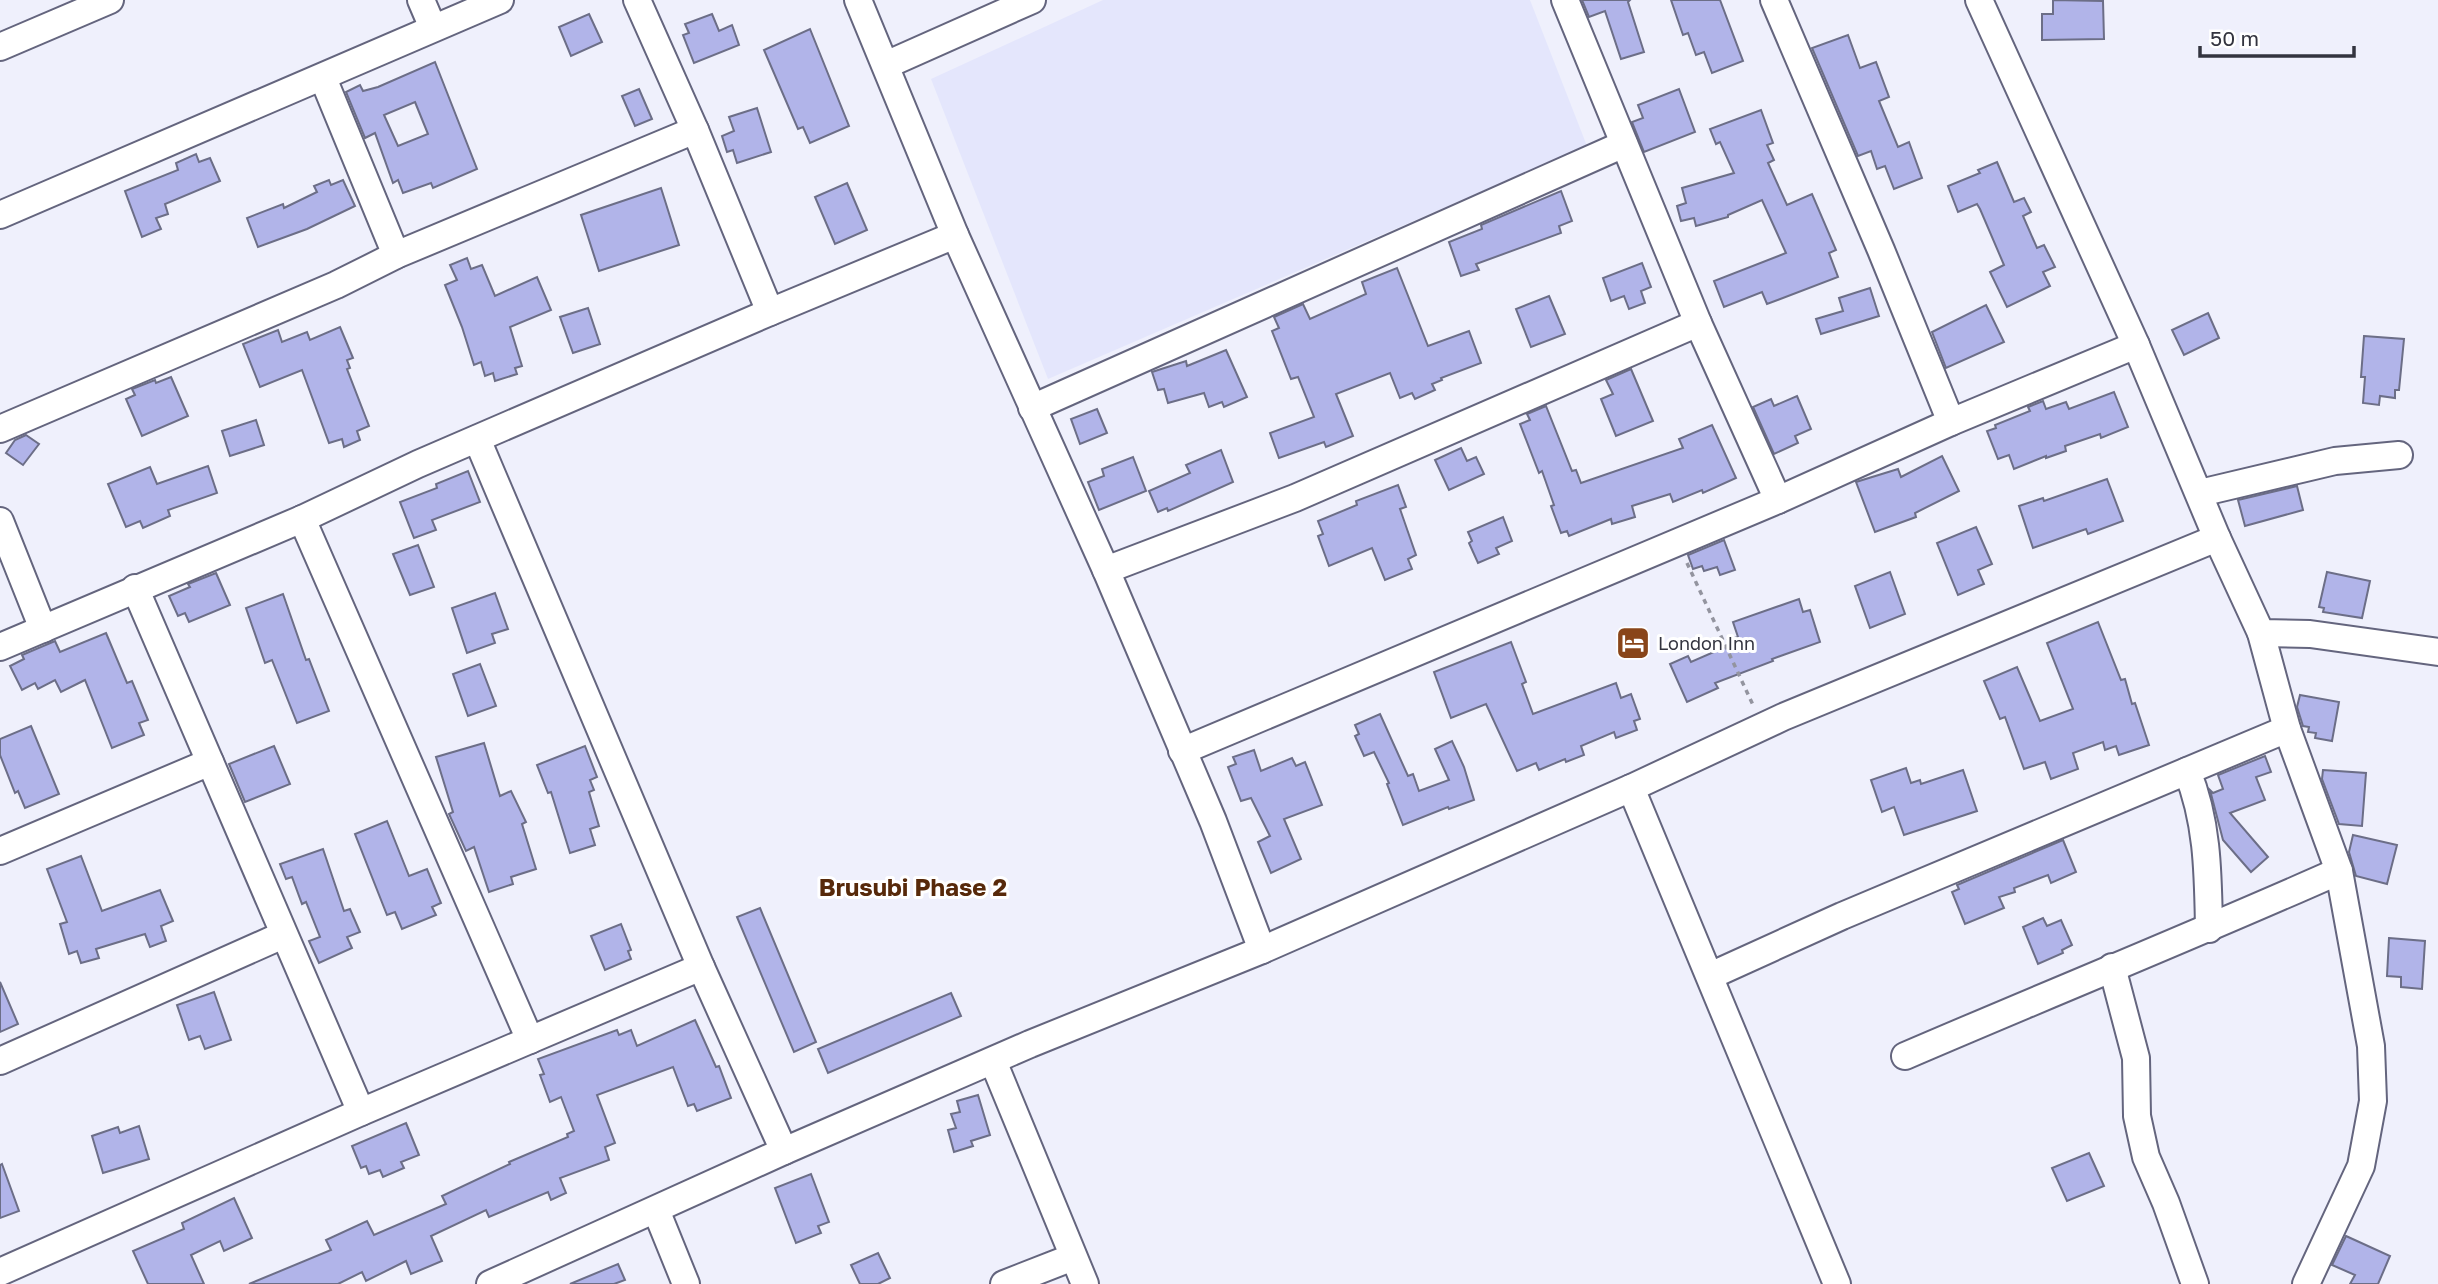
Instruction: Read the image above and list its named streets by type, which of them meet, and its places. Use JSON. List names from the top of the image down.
{
  "districts": ["Brusubi Phase 2"],
  "places": {
    "hotel": ["London Inn"]
  },
  "scale_bar": "50 m"
}
